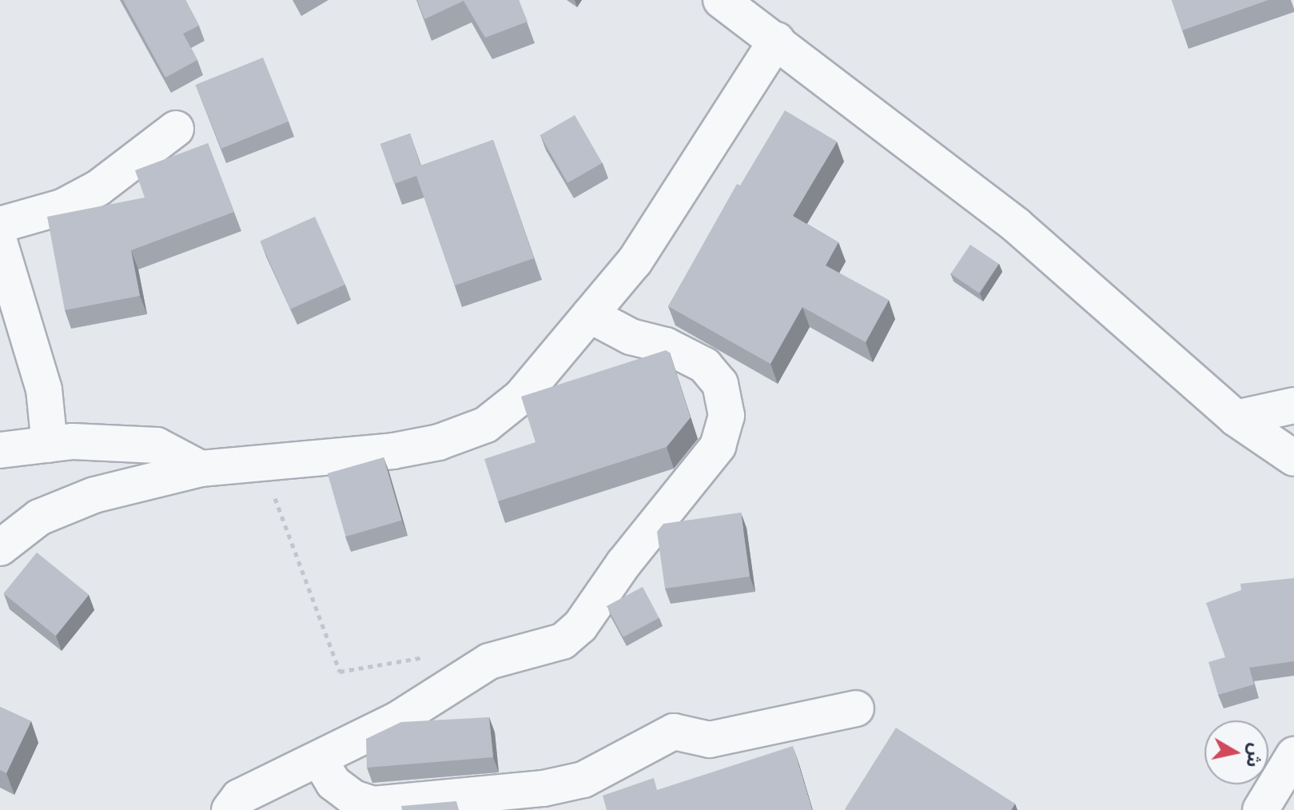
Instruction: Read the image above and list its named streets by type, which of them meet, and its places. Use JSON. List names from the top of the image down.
{
  "north": "right"
}
